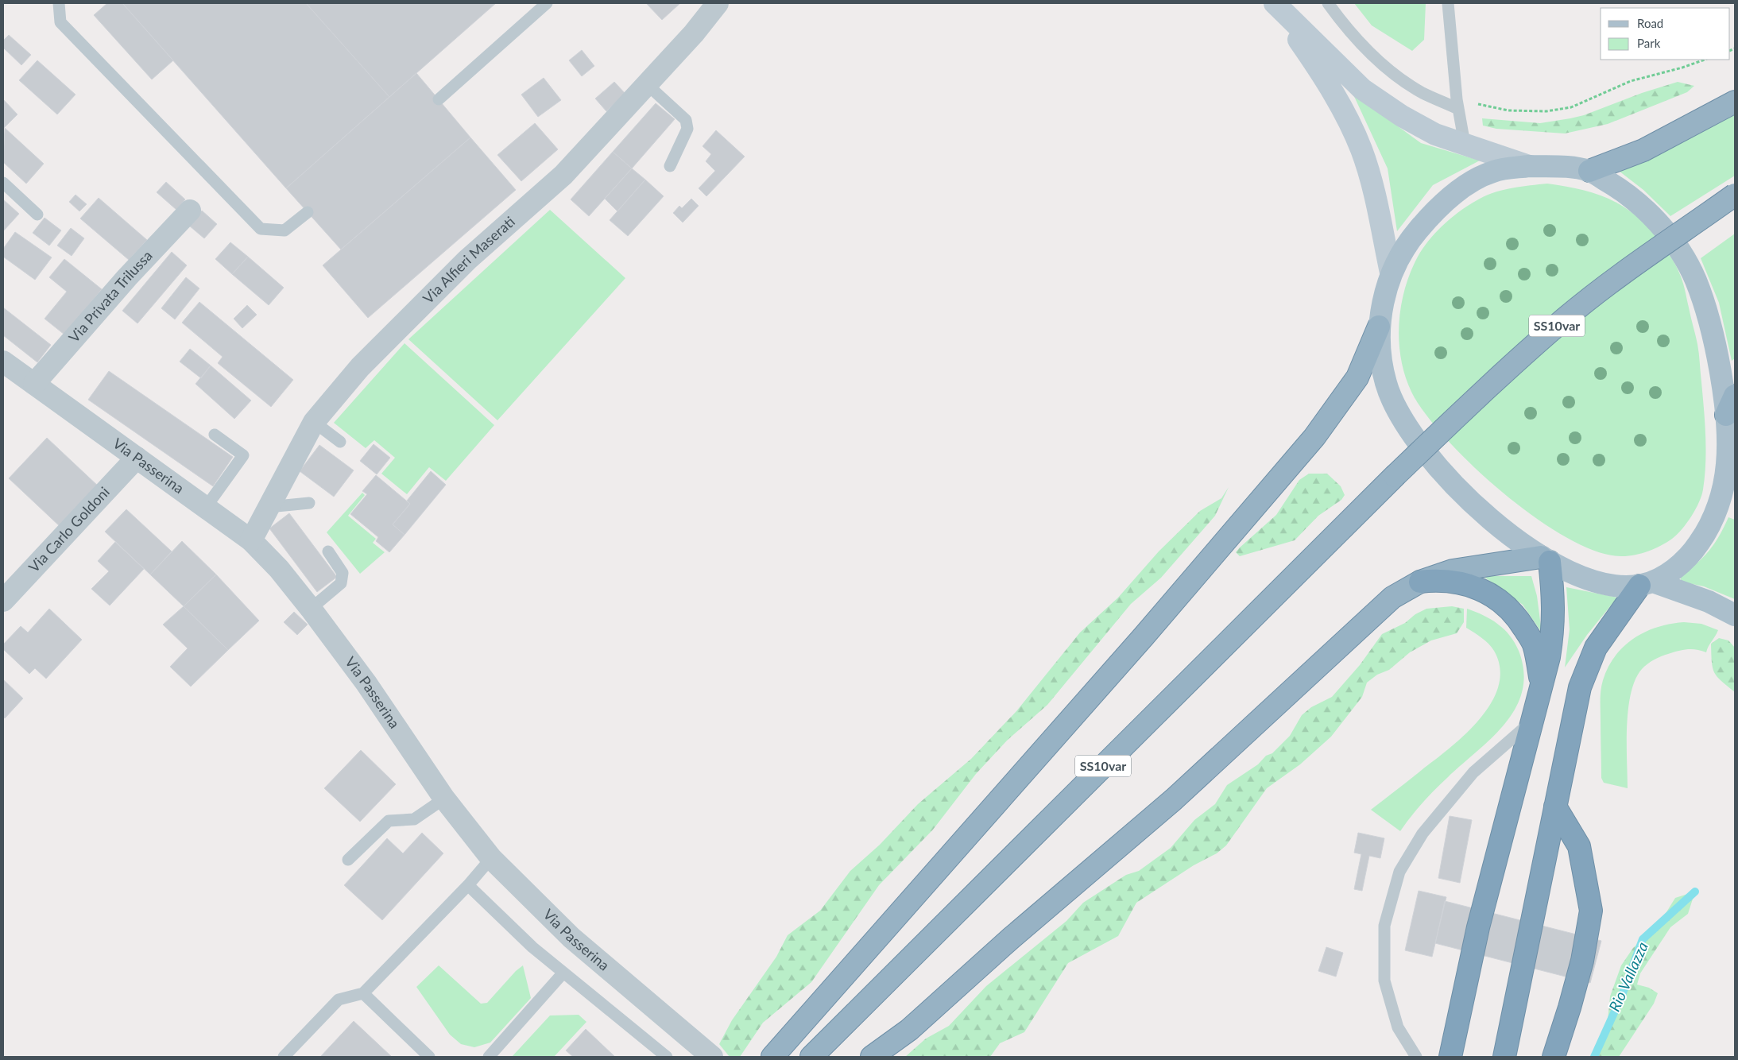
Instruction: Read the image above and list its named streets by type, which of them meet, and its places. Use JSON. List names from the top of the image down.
{
  "streets": {
    "highway": ["SS10var"],
    "street": [
      "Via Alfieri Maserati",
      "Via Privata Trilussa",
      "Via Passerina",
      "Via Carlo Goldoni"
    ]
  },
  "crossings": [
    ["Via Alfieri Maserati", "Via Passerina"],
    ["Via Privata Trilussa", "Via Passerina"],
    ["Via Passerina", "Via Carlo Goldoni"]
  ],
  "water": ["Rio Vallazza"],
  "legend": ["Road", "Park"]
}
